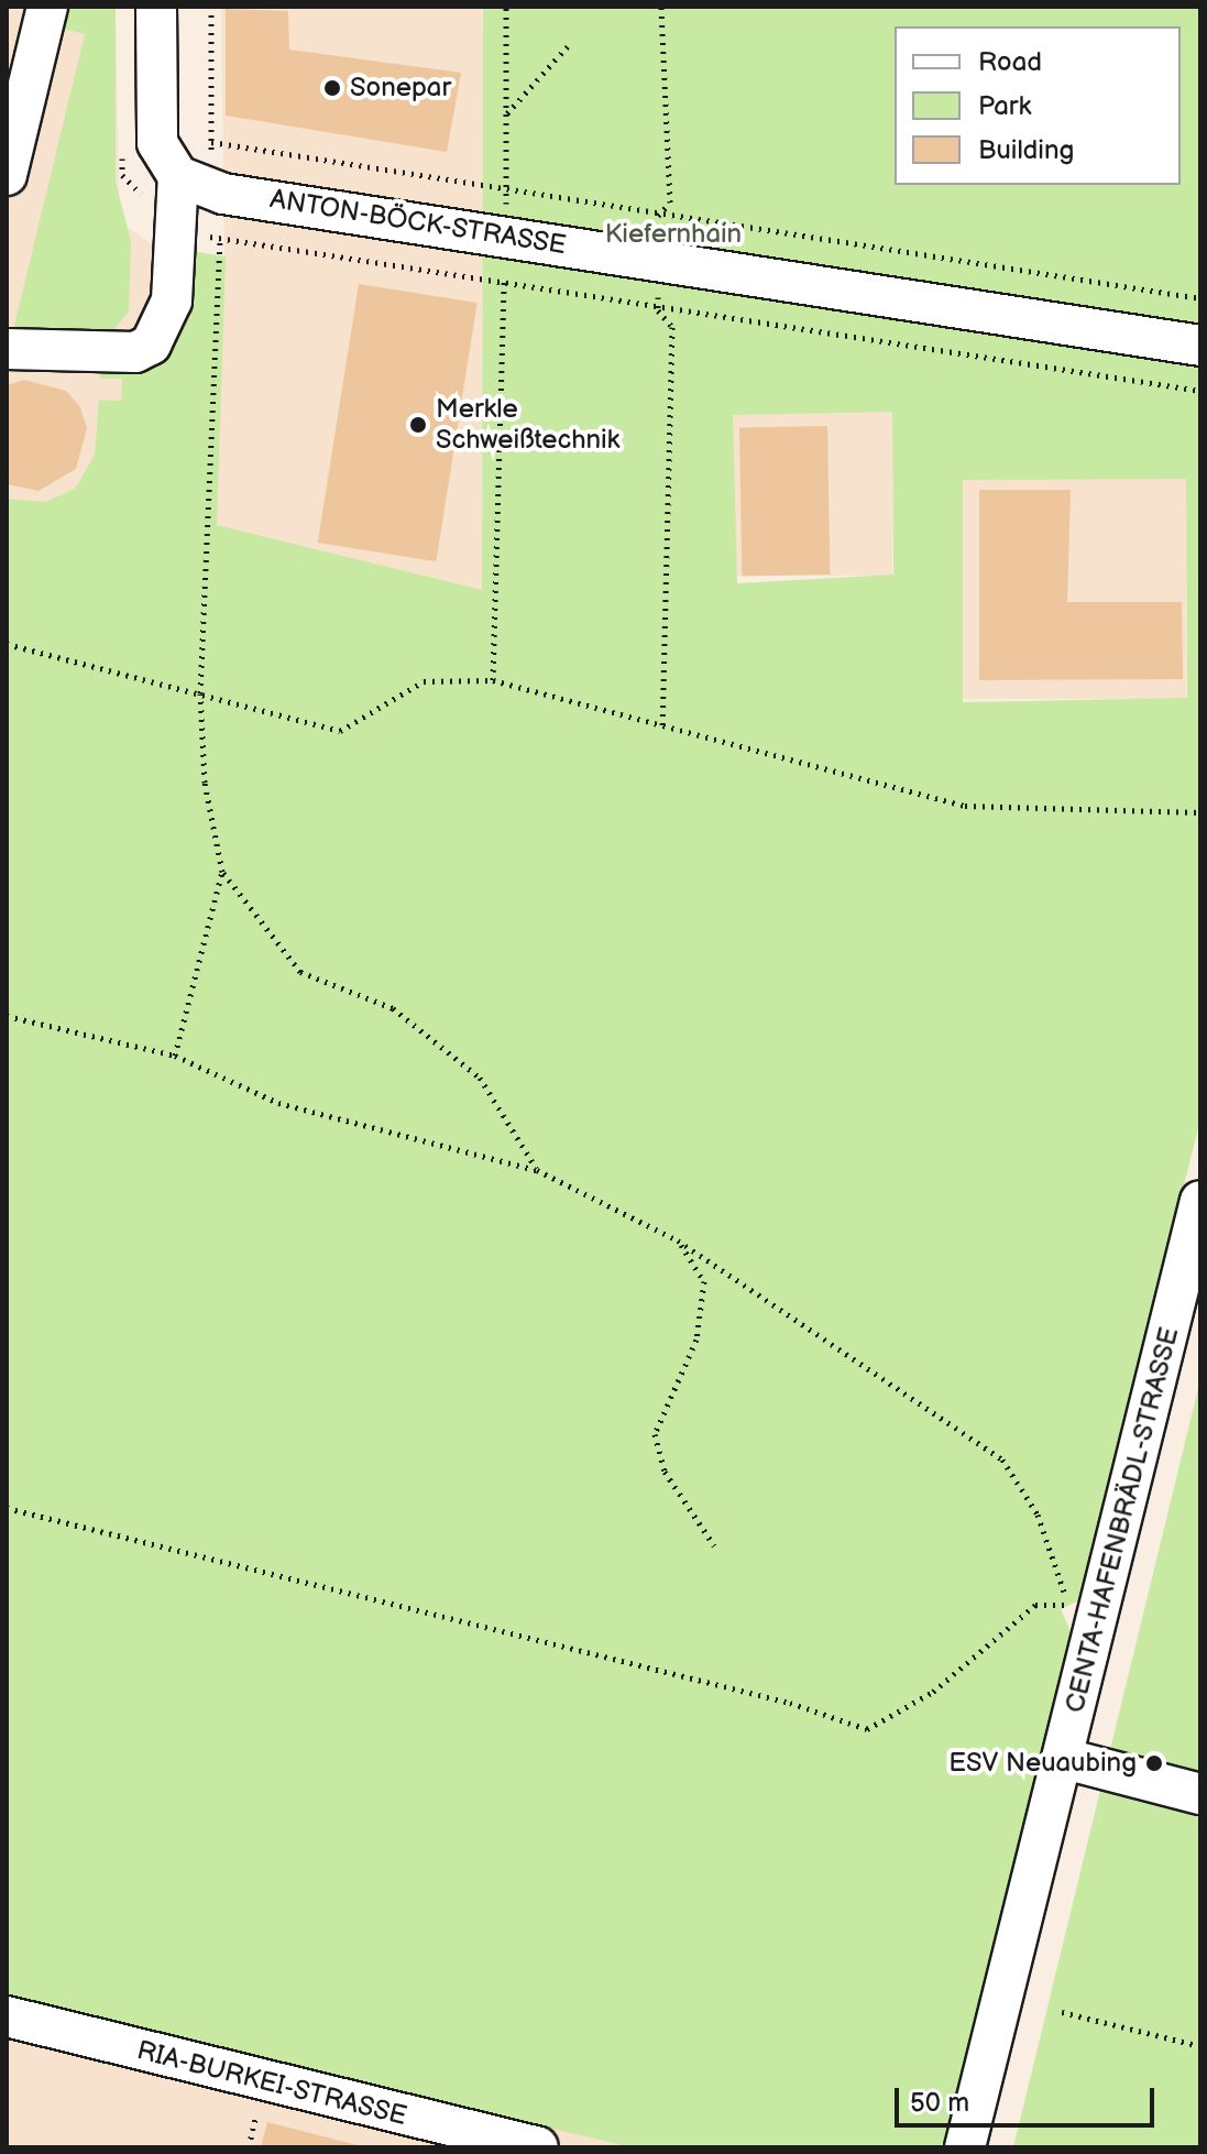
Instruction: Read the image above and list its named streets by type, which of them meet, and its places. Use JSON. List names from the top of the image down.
{
  "streets": {
    "street": ["ANTON-BÖCK-STRASSE", "CENTA-HAFENBRÄDL-STRASSE", "RIA-BURKEI-STRASSE"]
  },
  "parks": ["Kiefernhain"],
  "places": ["Sonepar", "Merkle Schweißtechnik", "ESV Neuaubing"],
  "legend": ["Road", "Park", "Building"],
  "scale_bar": "50 m"
}
